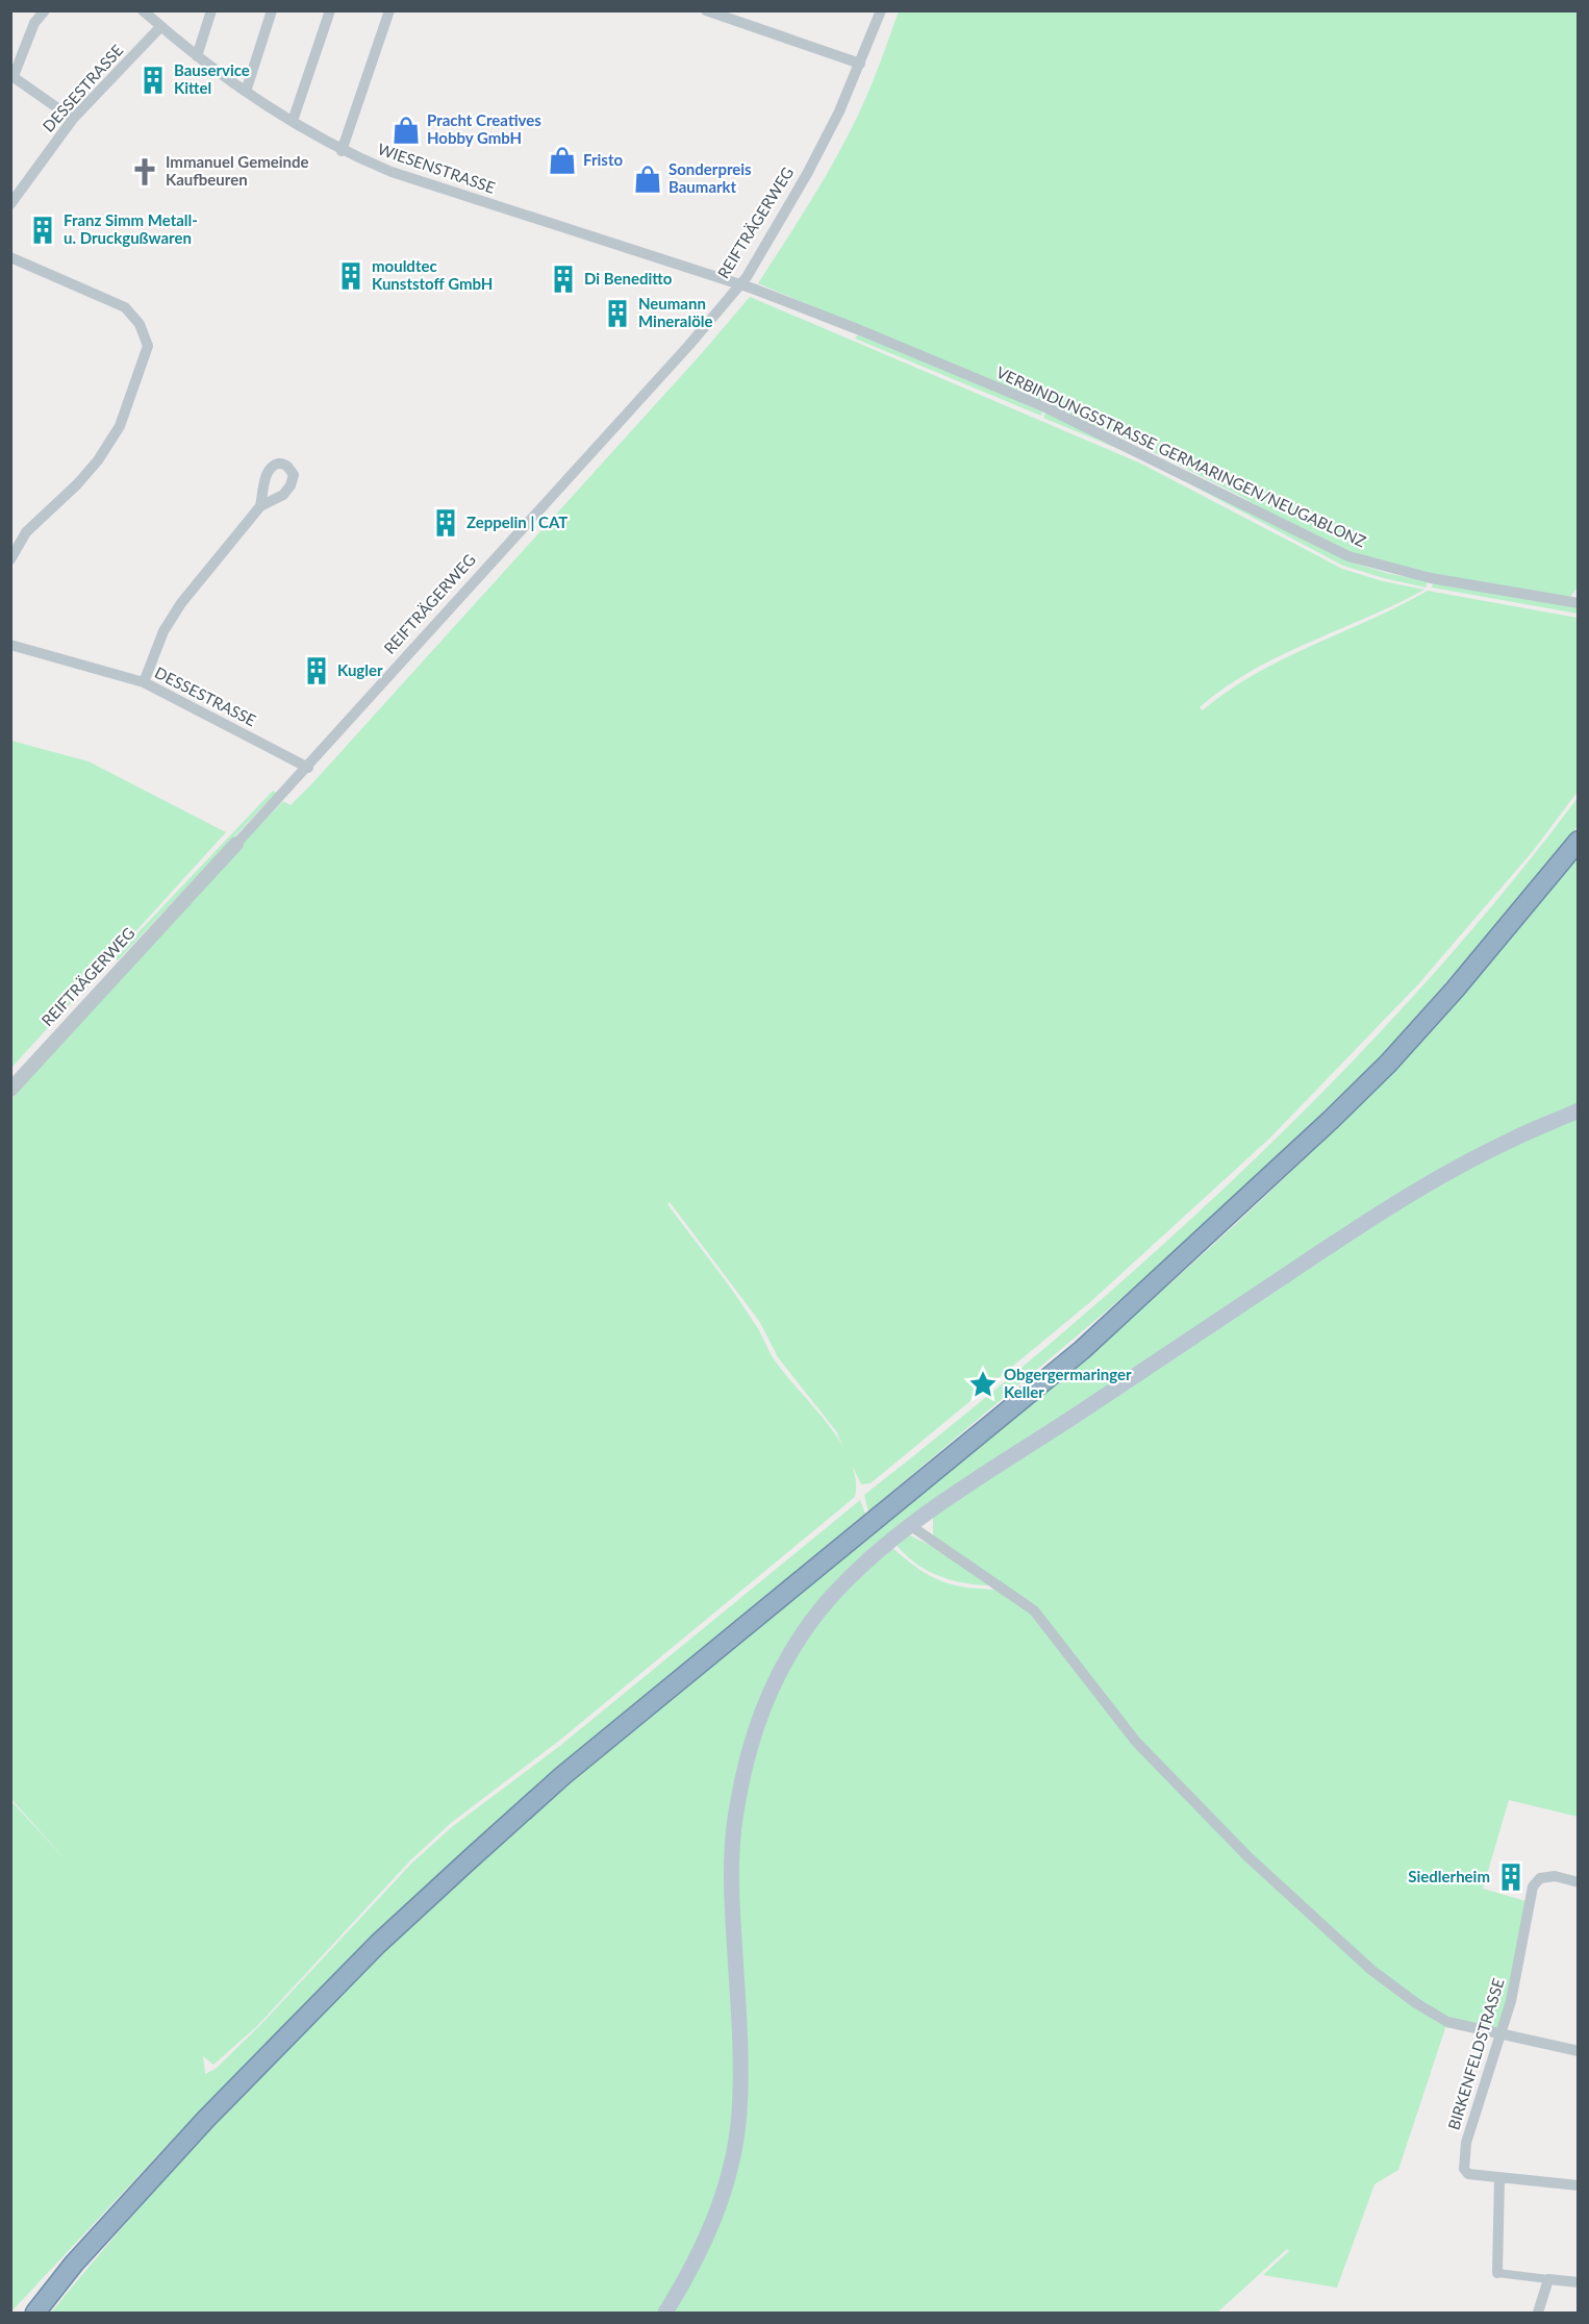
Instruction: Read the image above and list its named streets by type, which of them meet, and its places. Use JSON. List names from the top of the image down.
{
  "streets": {
    "street": [
      "DESSESTRASSE",
      "WIESENSTRASSE",
      "REIFTRÄGERWEG",
      "VERBINDUNGSSTRASSE GERMARINGEN/NEUGABLONZ",
      "BIRKENFELDSTRASSE"
    ]
  },
  "crossings": [
    ["DESSESTRASSE", "WIESENSTRASSE"],
    ["DESSESTRASSE", "REIFTRÄGERWEG"],
    ["WIESENSTRASSE", "REIFTRÄGERWEG"],
    ["WIESENSTRASSE", "VERBINDUNGSSTRASSE GERMARINGEN/NEUGABLONZ"]
  ],
  "places": {
    "building": [
      "Bauservice Kittel",
      "Franz Simm Metall- u. Druckgußwaren",
      "mouldtec Kunststoff GmbH",
      "Di Beneditto",
      "Neumann Mineralöle",
      "Zeppelin | CAT",
      "Kugler",
      "Siedlerheim"
    ],
    "shop": ["Pracht Creatives Hobby GmbH", "Fristo", "Sonderpreis Baumarkt"],
    "church": ["Immanuel Gemeinde Kaufbeuren"],
    "place": ["Obgergermaringer Keller"]
  }
}
